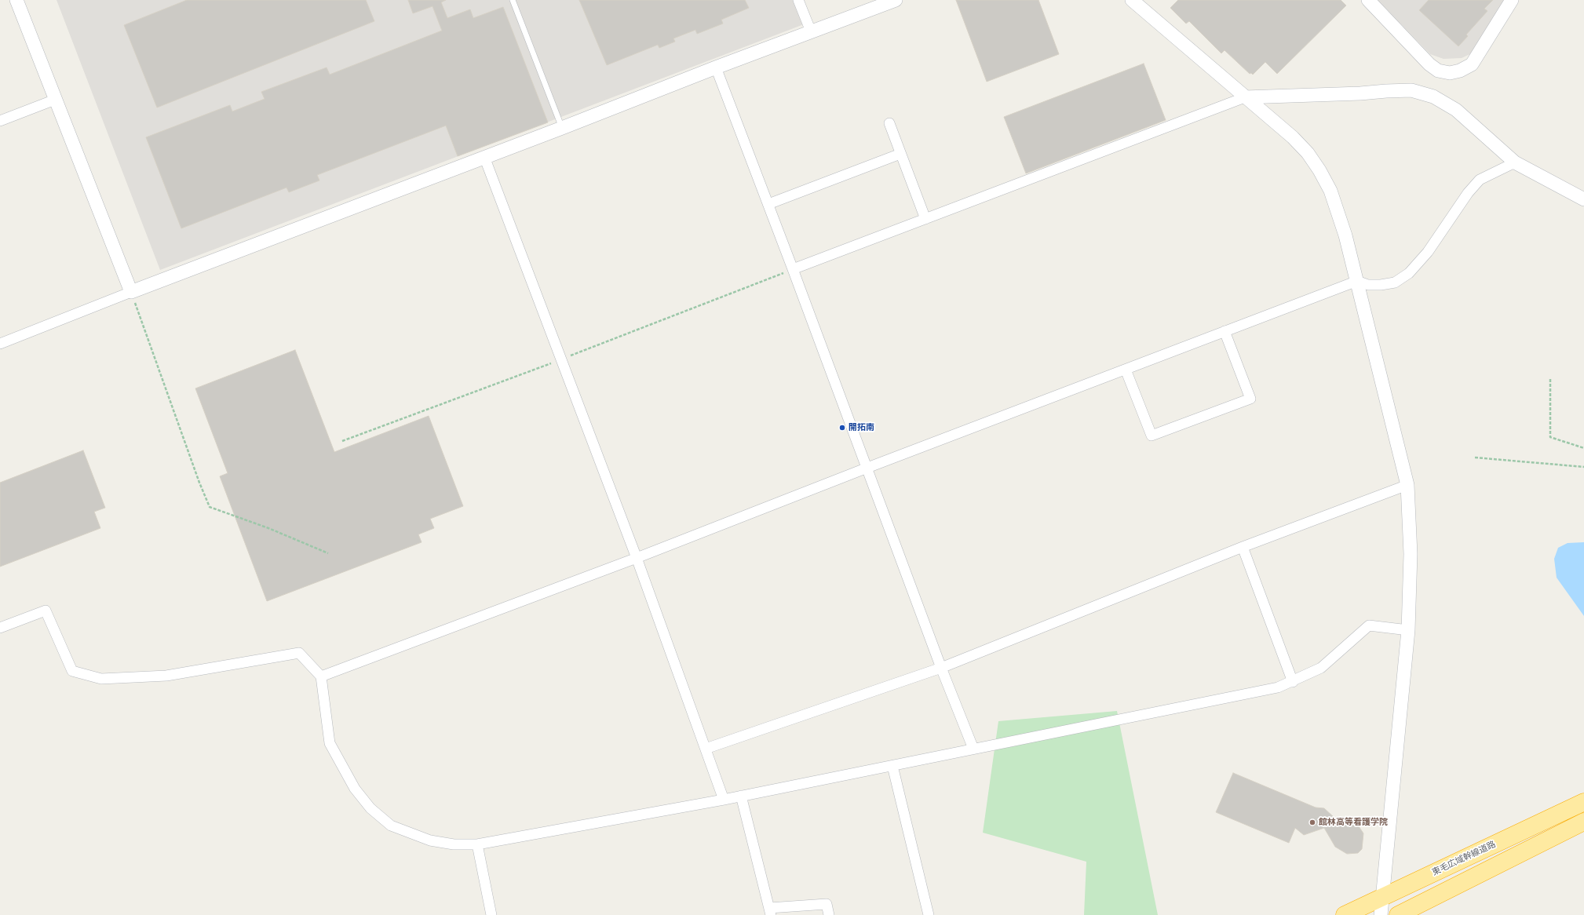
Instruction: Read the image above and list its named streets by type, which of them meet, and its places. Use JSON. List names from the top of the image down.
{
  "streets": {
    "highway": ["東毛広域幹線道路"]
  },
  "places": ["開拓南", "館林高等看護学院"]
}
